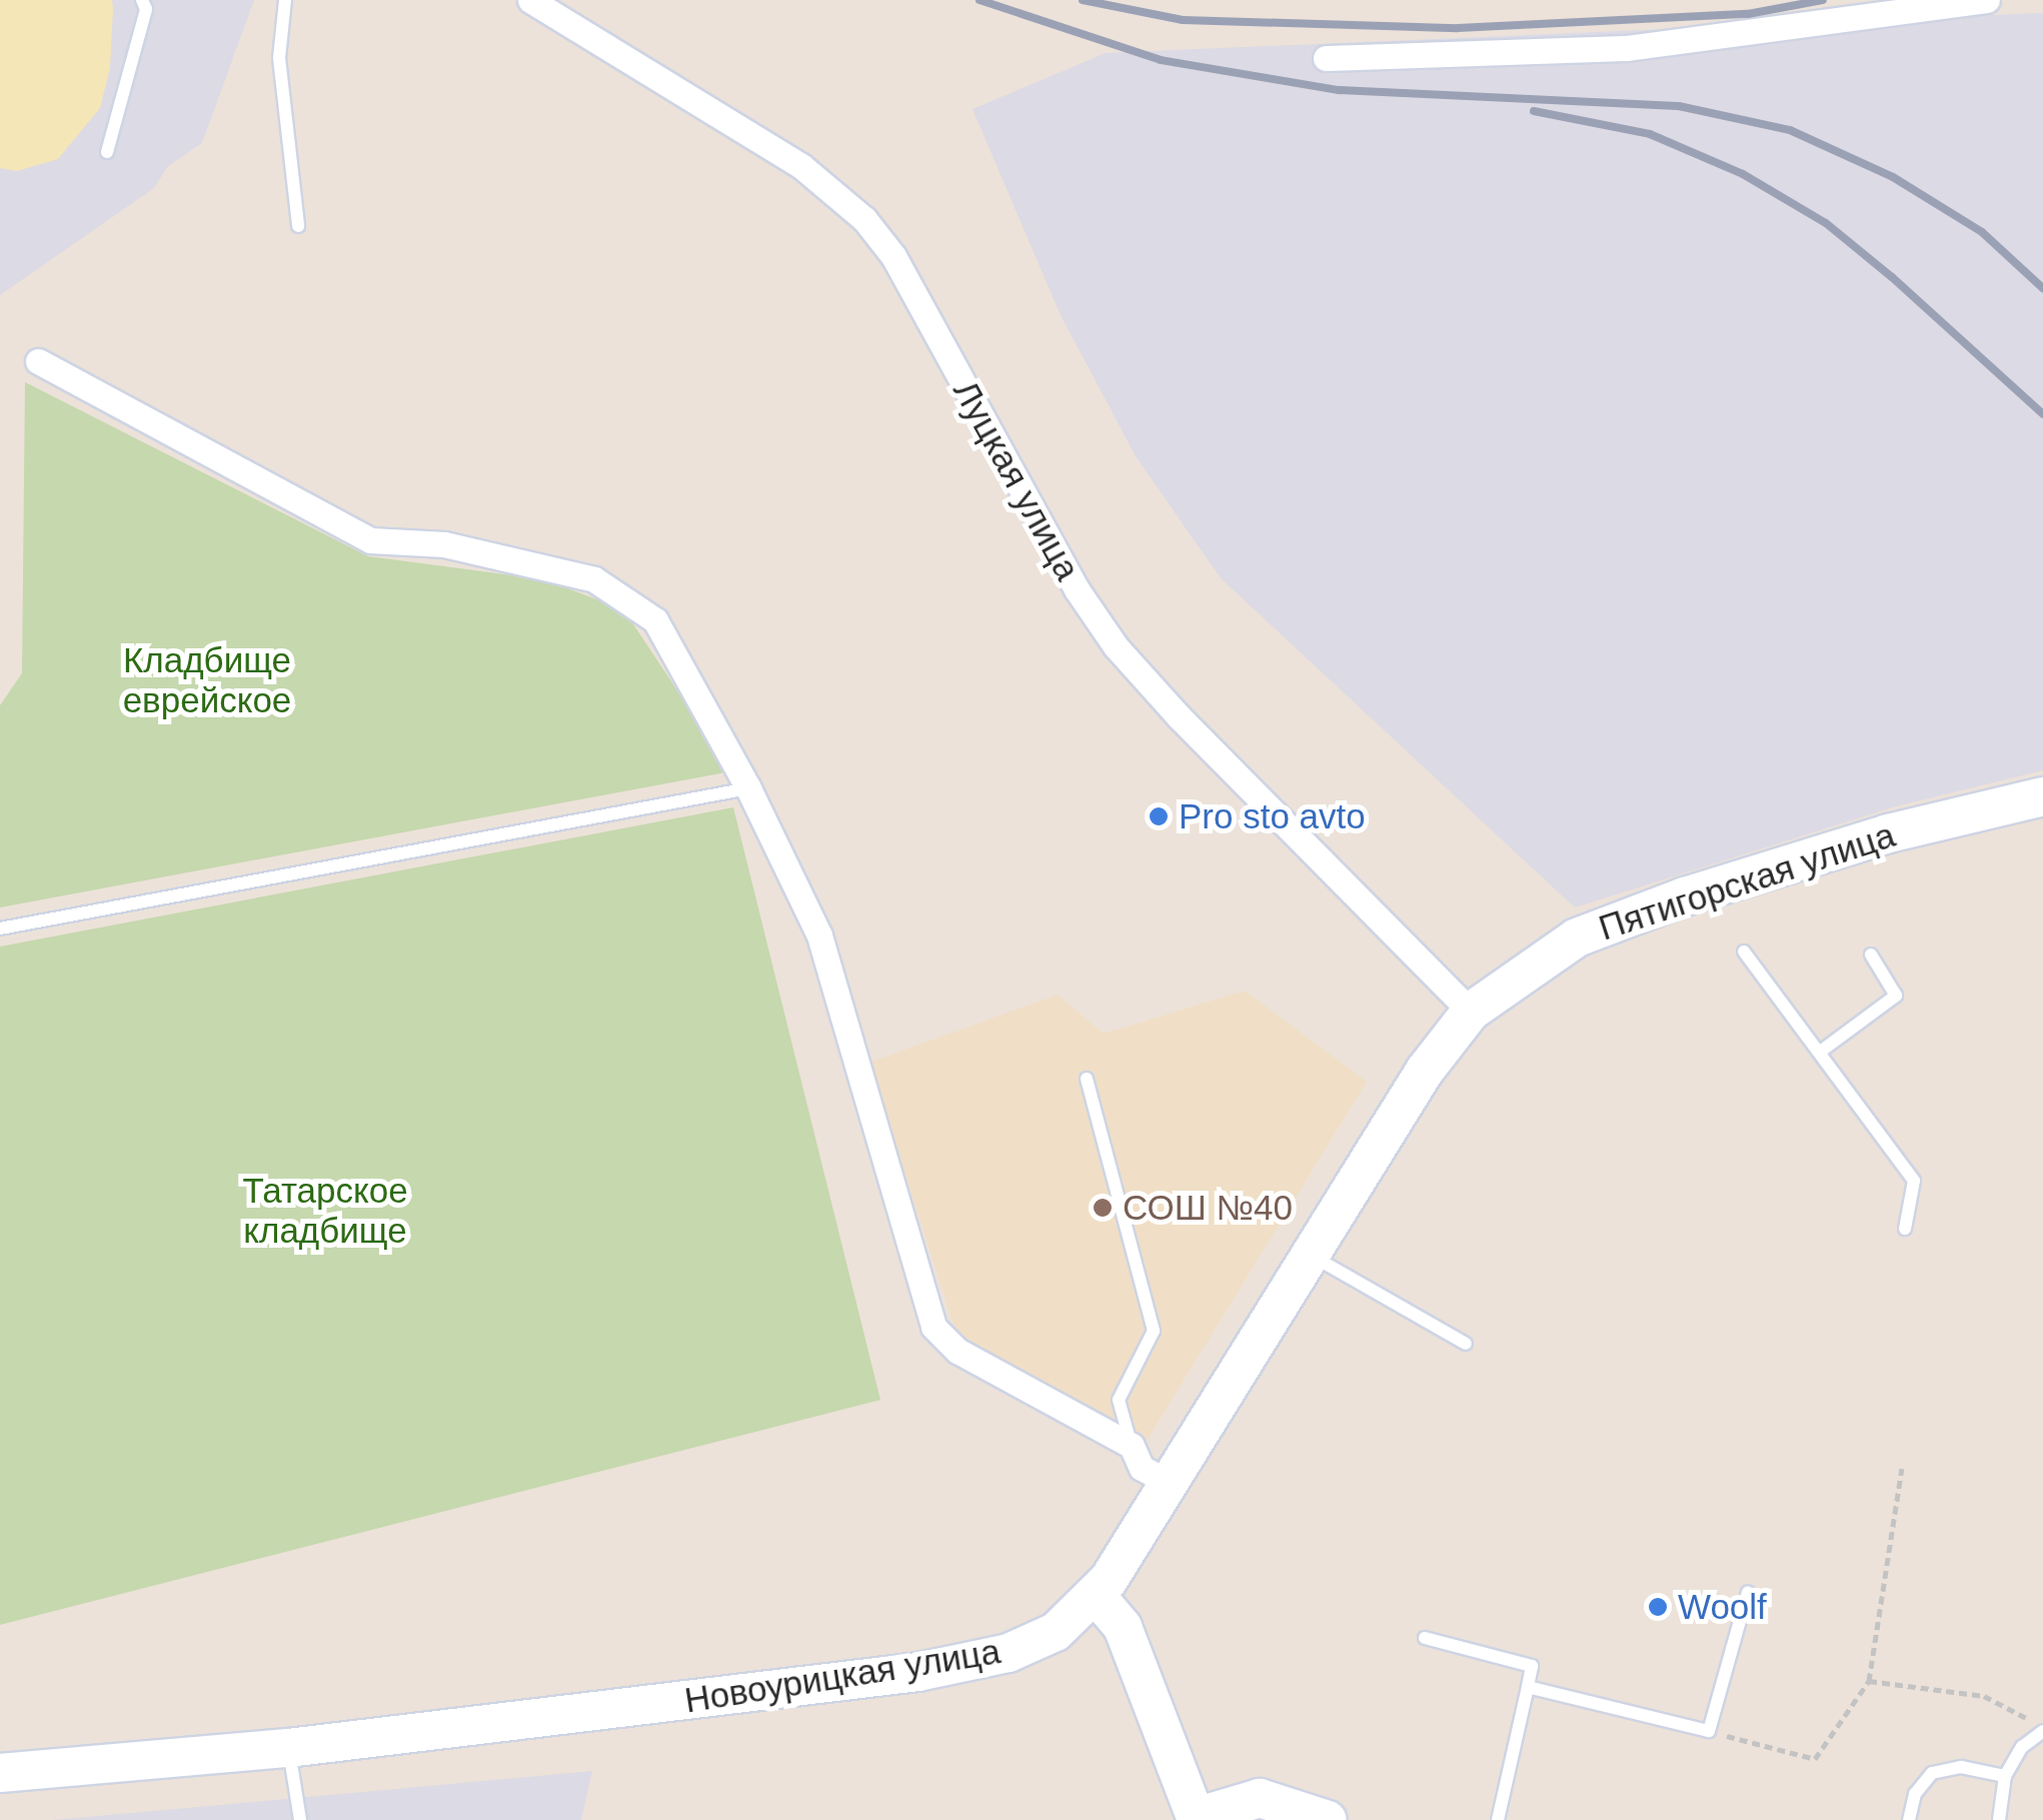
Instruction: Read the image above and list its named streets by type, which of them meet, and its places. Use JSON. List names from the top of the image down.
{
  "streets": {
    "main road": ["Пятигорская улица", "Новоурицкая улица"],
    "street": ["Луцкая улица"]
  },
  "crossings": [
    ["Луцкая улица", "Пятигорская улица"],
    ["Луцкая улица", "Новоурицкая улица"],
    ["Пятигорская улица", "Новоурицкая улица"]
  ],
  "parks": ["Кладбище еврейское", "Татарское кладбище"],
  "places": ["Pro sto avto", "СОШ №40", "Woolf"]
}
